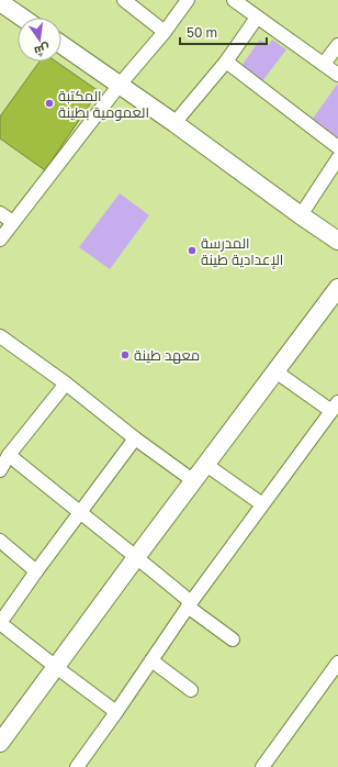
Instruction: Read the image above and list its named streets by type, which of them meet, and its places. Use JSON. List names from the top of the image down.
{
  "places": ["المكتبة العمومية بطينة", "المدرسة الإعدادية طينة", "معهد طينة"],
  "scale_bar": "50 m",
  "north": "bottom"
}
